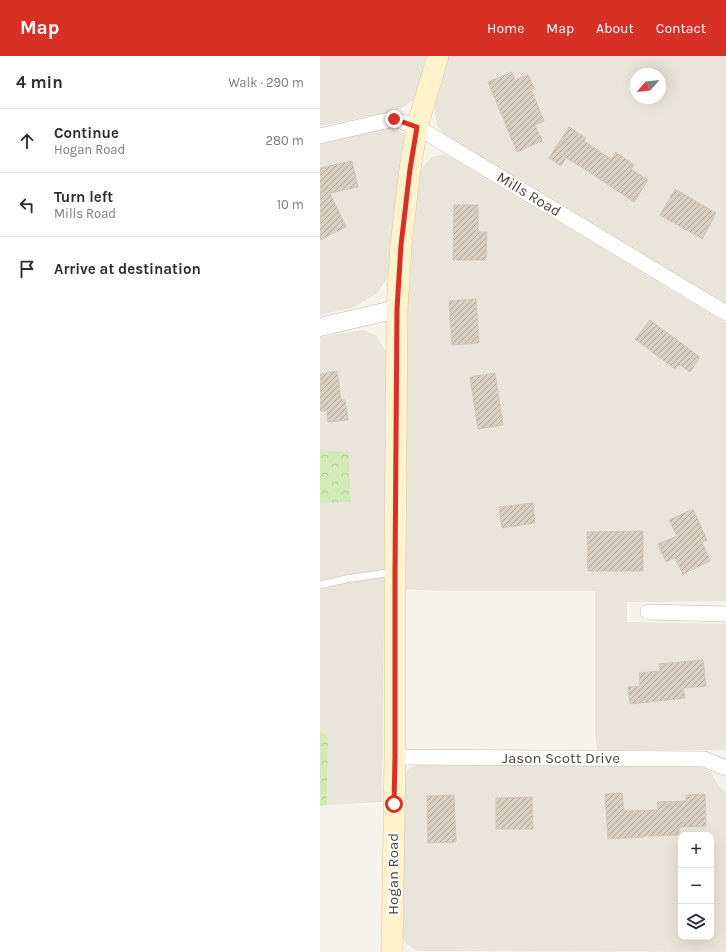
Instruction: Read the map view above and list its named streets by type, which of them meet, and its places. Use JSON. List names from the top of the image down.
{
  "streets": {
    "main road": ["Hogan Road"],
    "street": ["Mills Road", "Jason Scott Drive"]
  },
  "crossings": [
    ["Mills Road", "Hogan Road"],
    ["Jason Scott Drive", "Hogan Road"]
  ],
  "north": "bottom left",
  "page": {
    "header": "Map",
    "nav": [
      "Home",
      "Map",
      "About",
      "Contact"
    ],
    "heading": ["4 min", "Walk · 290 m"],
    "list": [
      ["Continue", "Hogan Road", "280 m"],
      ["Turn left", "Mills Road", "10 m"],
      "Arrive at destination"
    ],
    "map_buttons": ["+", "−"]
  }
}
